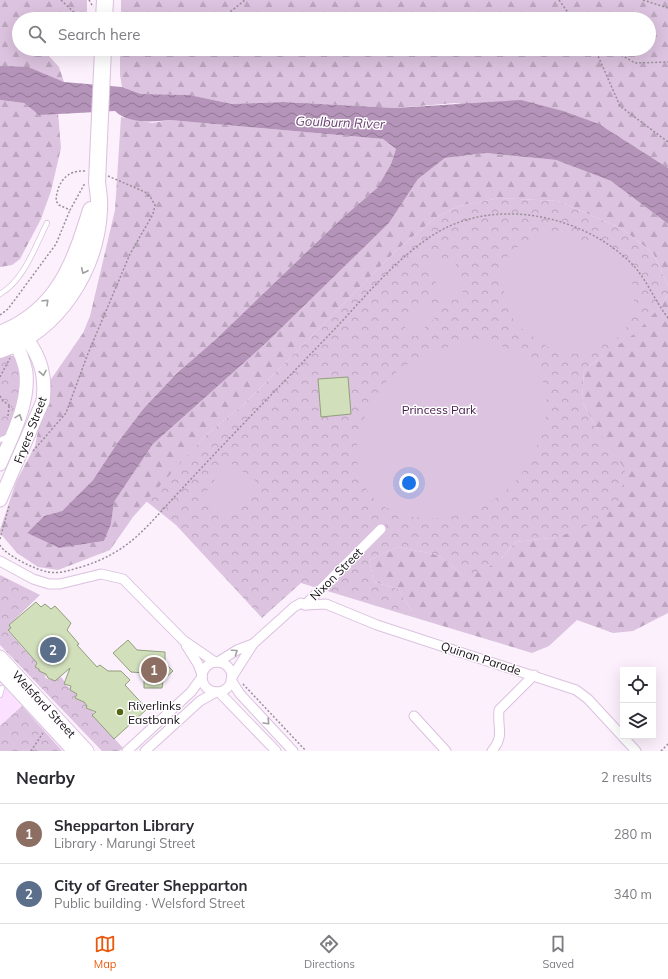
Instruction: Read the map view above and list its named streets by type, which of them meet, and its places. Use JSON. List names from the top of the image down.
{
  "streets": {
    "street": [
      "Fryers Street",
      "Nixon Street",
      "Quinan Parade",
      "Welsford Street"
    ]
  },
  "crossings": [
    ["Nixon Street", "Quinan Parade"]
  ],
  "water": ["Goulburn River"],
  "parks": ["Princess Park"],
  "places": ["Riverlinks Eastbank"],
  "page": {
    "search": "Search here",
    "pins": ["2", "1"],
    "heading": ["Nearby", "2 results"],
    "list": [
      {
        "mark": "1",
        "name": "Shepparton Library",
        "note": "Library · Marungi Street",
        "value": "280 m"
      },
      {
        "mark": "2",
        "name": "City of Greater Shepparton",
        "note": "Public building · Welsford Street",
        "value": "340 m"
      }
    ],
    "nav": ["Map", "Directions", "Saved"]
  }
}
